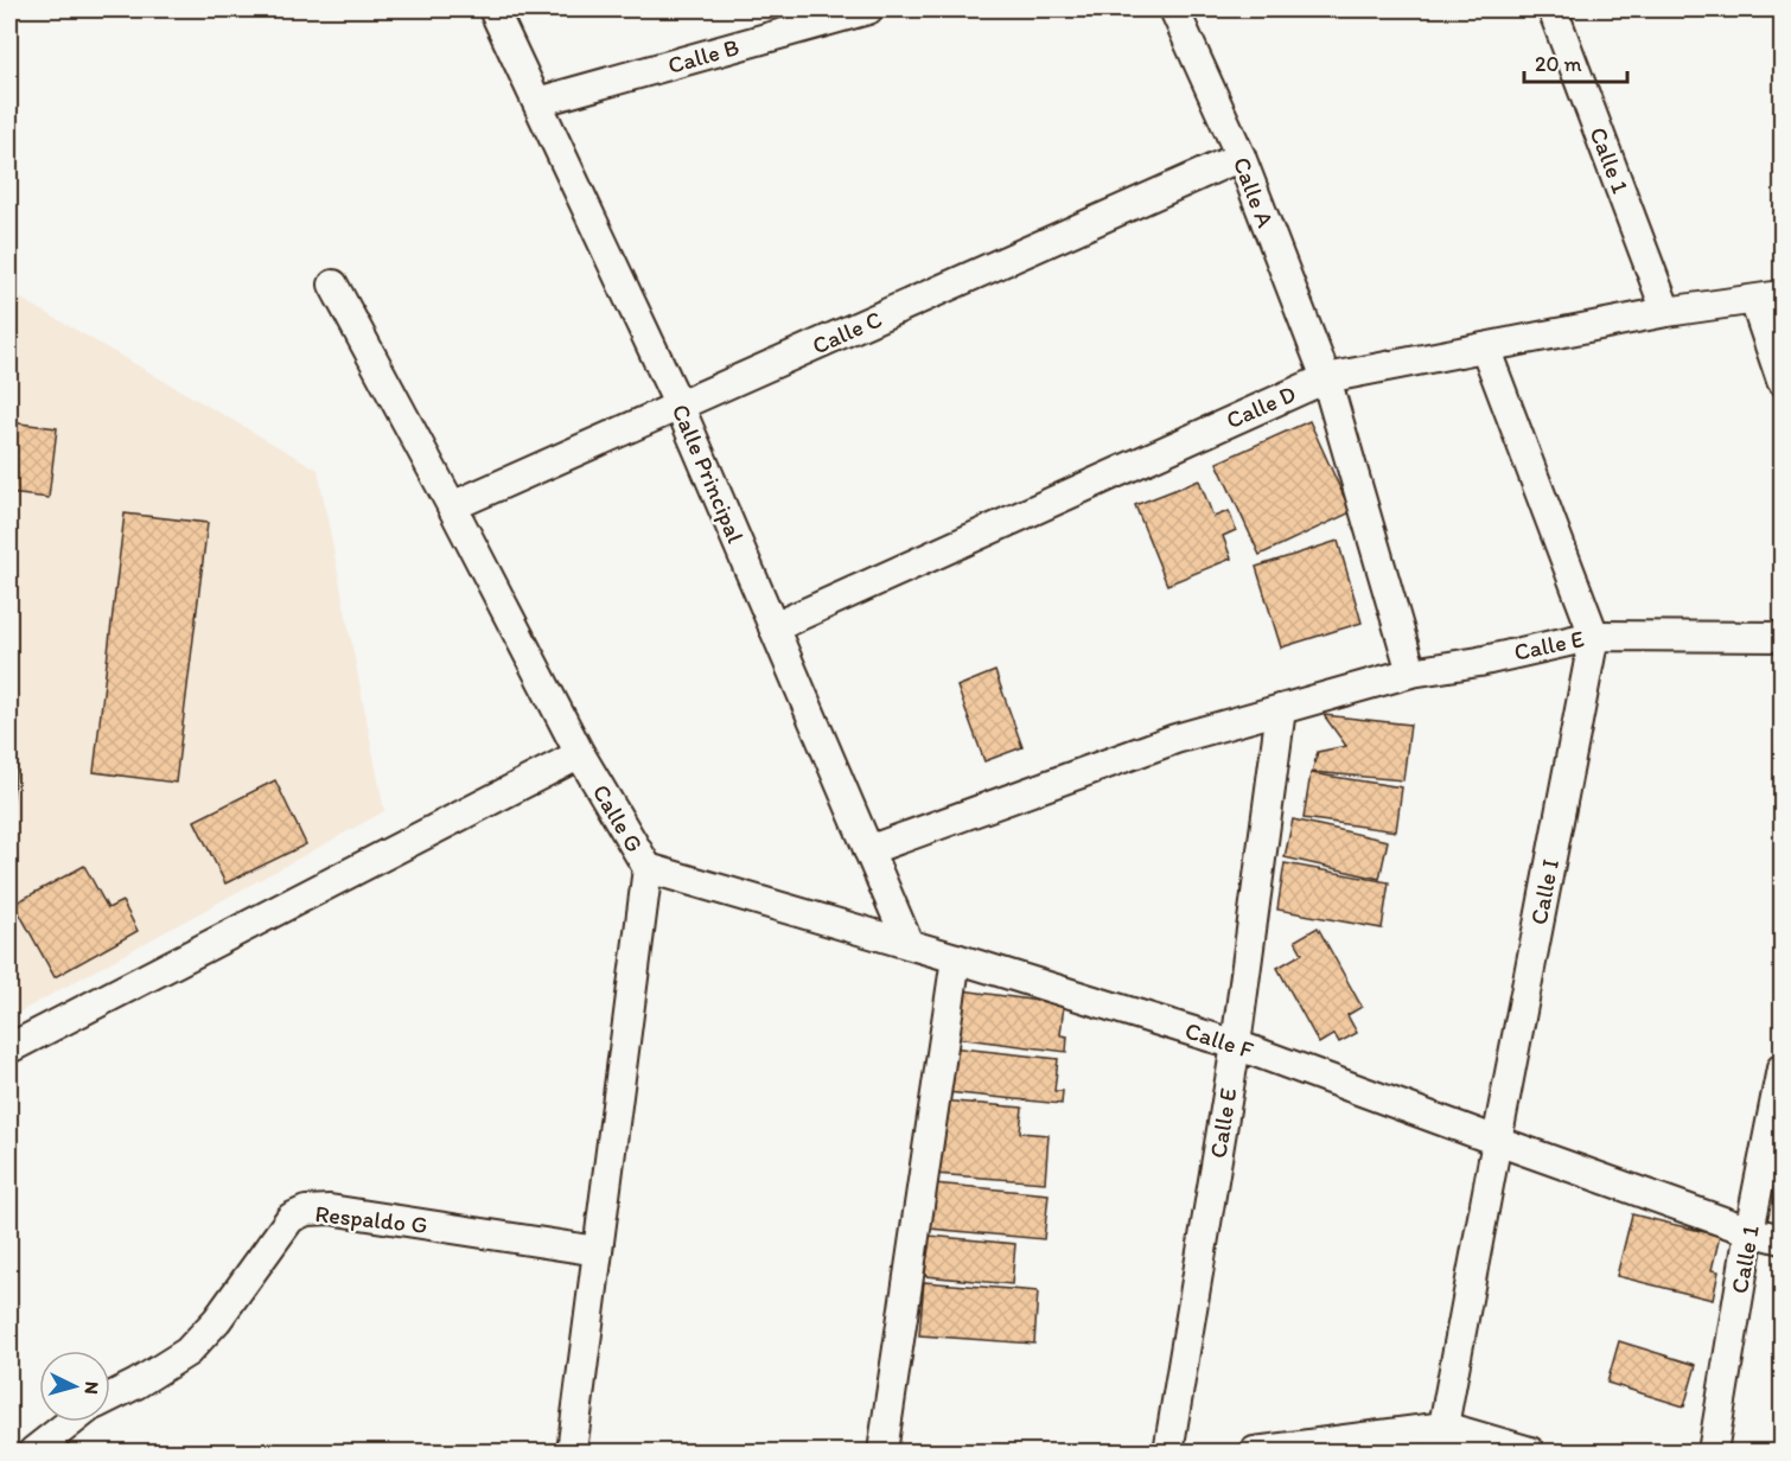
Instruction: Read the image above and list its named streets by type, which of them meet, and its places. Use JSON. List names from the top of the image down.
{
  "streets": {
    "street": [
      "Calle B",
      "Calle 1",
      "Calle A",
      "Calle C",
      "Calle D",
      "Calle Principal",
      "Calle E",
      "Calle G",
      "Calle I",
      "Calle F",
      "Respaldo G"
    ]
  },
  "crossings": [
    ["Calle B", "Calle Principal"],
    ["Calle 1", "Calle D"],
    ["Calle 1", "Calle F"],
    ["Calle A", "Calle C"],
    ["Calle A", "Calle D"],
    ["Calle A", "Calle E"],
    ["Calle C", "Calle Principal"],
    ["Calle C", "Calle G"],
    ["Calle D", "Calle Principal"],
    ["Calle Principal", "Calle E"],
    ["Calle Principal", "Calle F"],
    ["Calle E", "Calle I"],
    ["Calle E", "Calle F"],
    ["Calle G", "Calle F"],
    ["Calle G", "Respaldo G"],
    ["Calle I", "Calle F"]
  ],
  "scale_bar": "20 m",
  "north": "right"
}
